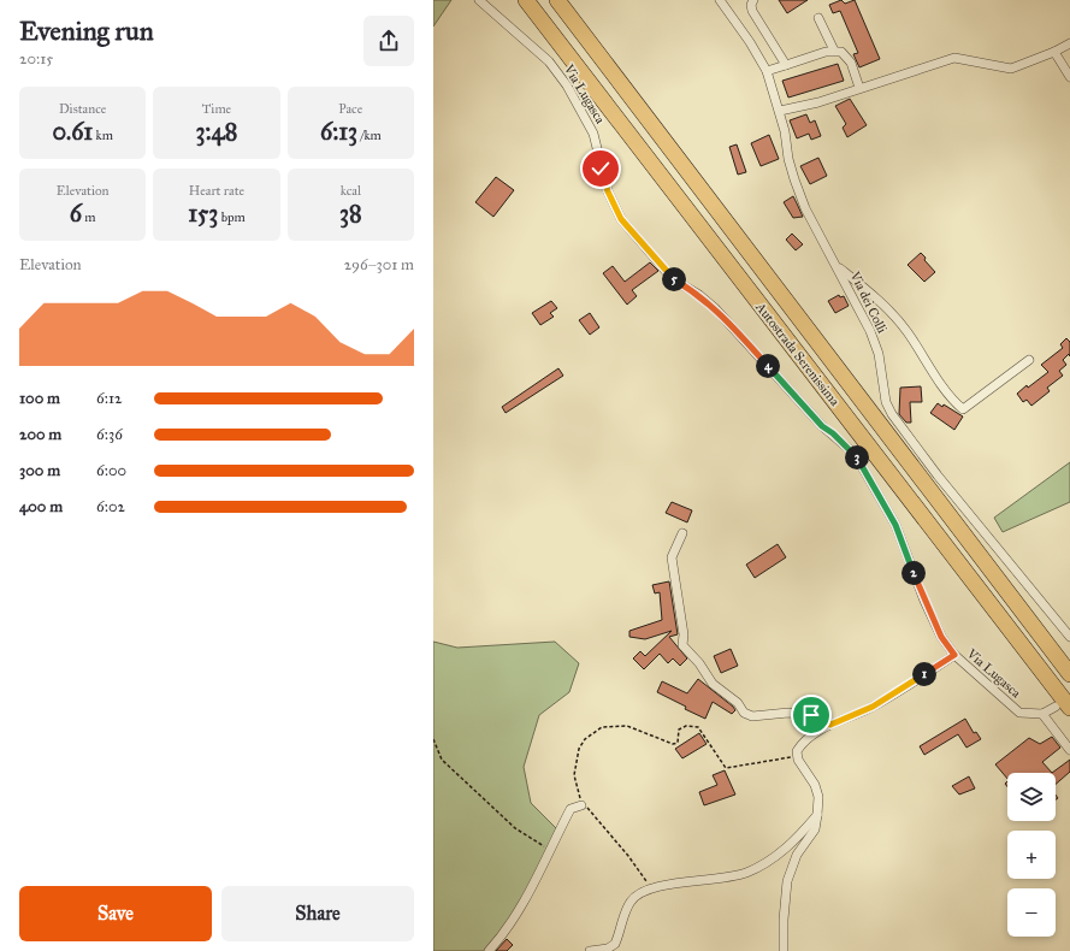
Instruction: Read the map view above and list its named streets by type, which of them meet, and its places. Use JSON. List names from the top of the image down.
{
  "streets": {
    "highway": ["Autostrada Serenissima"],
    "street": ["Via Lugasca", "Via dei Colli"]
  },
  "page": {
    "heading": ["Evening run", "20:15"],
    "stats": [
      ["Distance", "0.61 km"],
      ["Time", "3:48"],
      ["Pace", "6:13 /km"],
      ["Elevation", "6 m"],
      ["Heart rate", "153 bpm"],
      ["kcal", "38"]
    ],
    "chart": ["Elevation", "296–301 m"],
    "pins": [
      "5",
      "4",
      "3",
      "2",
      "1"
    ],
    "list": [
      {
        "name": "100 m",
        "note": "6:12"
      },
      {
        "name": "200 m",
        "note": "6:36"
      },
      {
        "name": "300 m",
        "note": "6:00"
      },
      {
        "name": "400 m",
        "note": "6:02"
      }
    ],
    "map_buttons": ["+", "−"],
    "buttons": ["Save", "Share"]
  }
}
